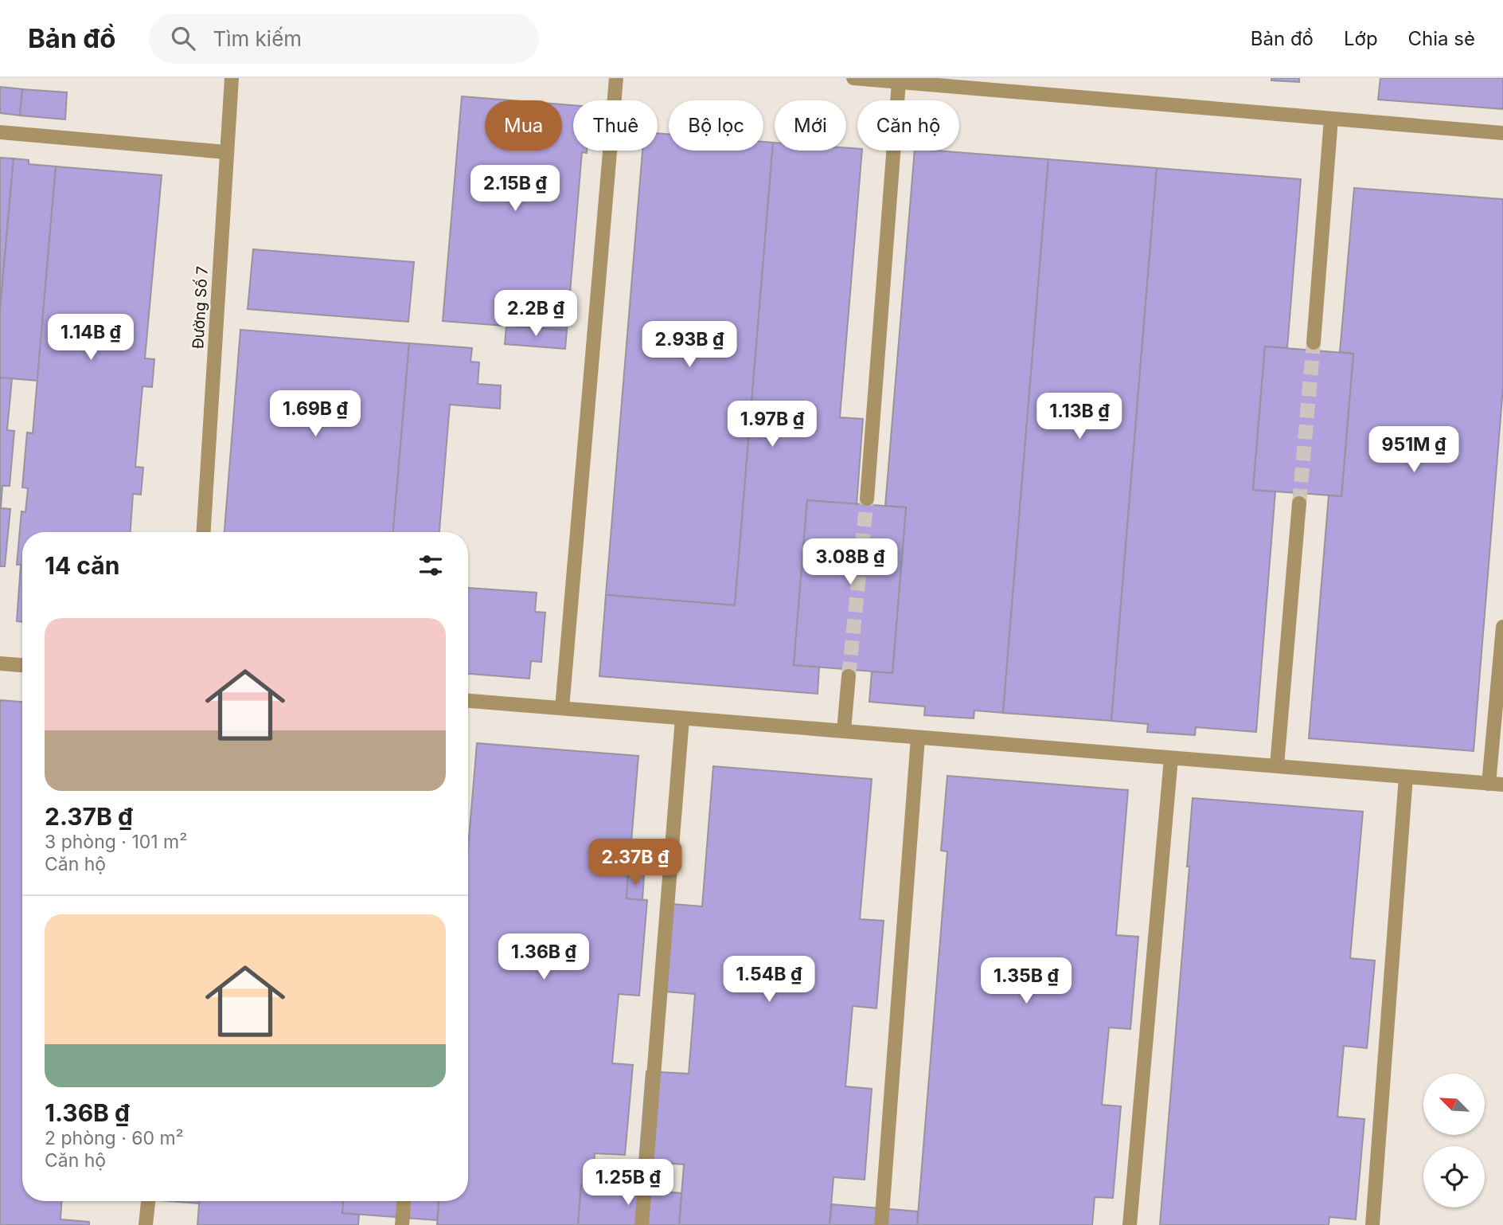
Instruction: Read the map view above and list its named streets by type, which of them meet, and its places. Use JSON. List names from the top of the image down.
{
  "streets": {
    "lane": ["Đường Số 7"]
  },
  "north": "top left",
  "page": {
    "header": "Bản đồ",
    "search": "Tìm kiếm",
    "nav": ["Bản đồ", "Lớp", "Chia sẻ"],
    "chip": [
      "Mua",
      "Thuê",
      "Bộ lọc",
      "Mới",
      "Căn hộ"
    ],
    "price": [
      "2.15B ₫",
      "2.2B ₫",
      "1.14B ₫",
      "2.93B ₫",
      "1.69B ₫",
      "1.13B ₫",
      "1.97B ₫",
      "951M ₫",
      "3.08B ₫",
      "2.37B ₫",
      "1.36B ₫",
      "1.54B ₫",
      "1.35B ₫",
      "1.25B ₫"
    ],
    "heading": "14 căn",
    "list": [
      {
        "name": "2.37B ₫",
        "note": "3 phòng · 101 m² · Căn hộ"
      },
      {
        "name": "1.36B ₫",
        "note": "2 phòng · 60 m² · Căn hộ"
      }
    ]
  }
}
